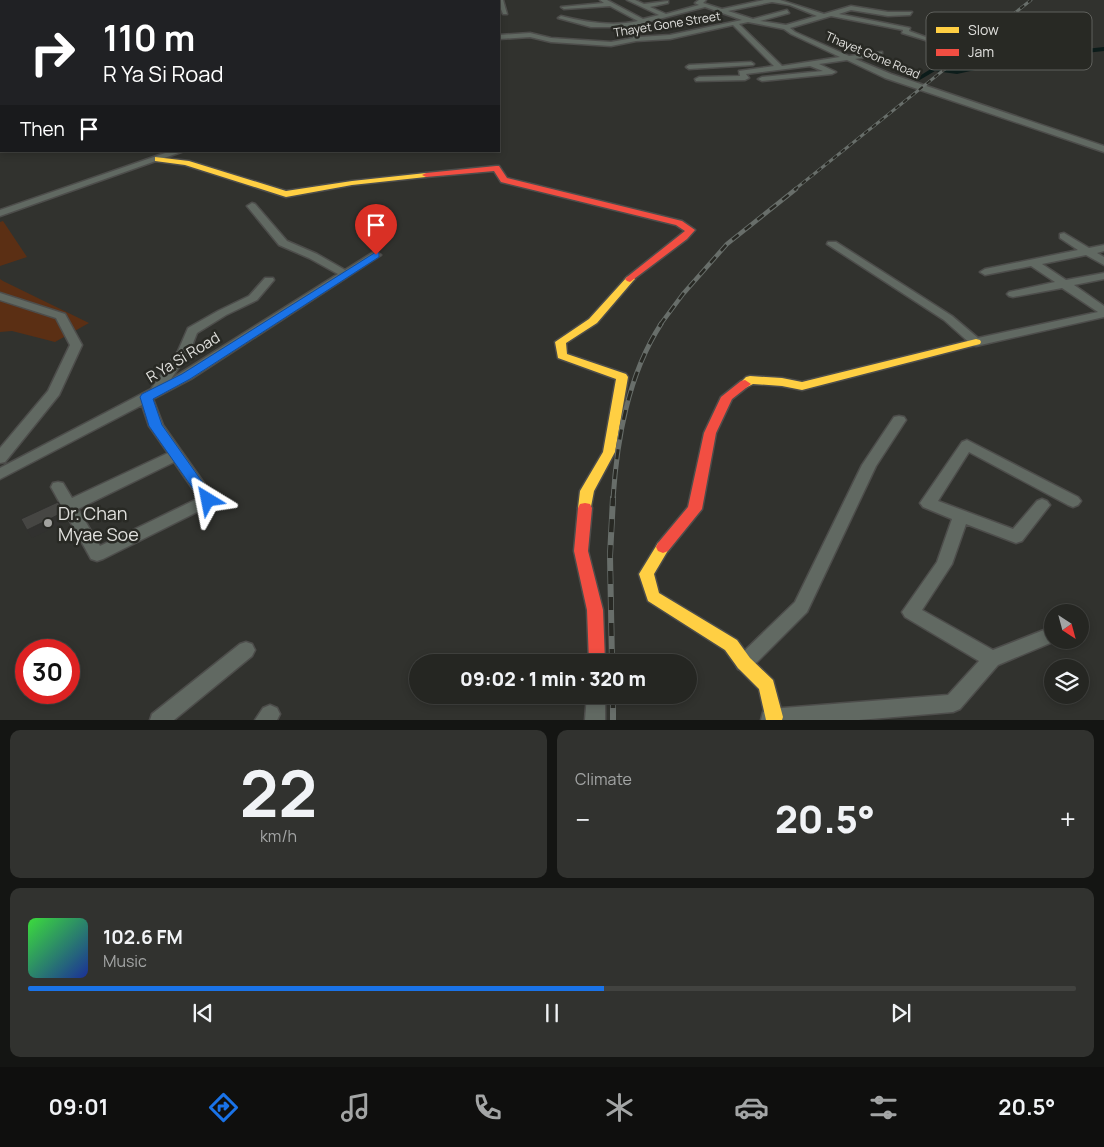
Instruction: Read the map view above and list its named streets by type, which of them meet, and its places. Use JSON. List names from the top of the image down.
{
  "streets": {
    "street": ["Thayet Gone Street", "Thayet Gone Road", "R Ya Si Road"]
  },
  "crossings": [
    ["Thayet Gone Street", "Thayet Gone Road"]
  ],
  "places": ["Dr. Chan Myae Soe"],
  "legend": ["Slow", "Jam"],
  "north": "bottom right",
  "page": {
    "turn": ["110 m", "R Ya Si Road"],
    "then": "Then",
    "limit": "30",
    "trip": "09:02 · 1 min · 320 m",
    "tile": [
      ["22", "km/h"],
      "Climate"
    ],
    "heat": ["−", "20.5°", "+"],
    "song": ["102.6 FM", "Music"],
    "tabs": ["09:01", "20.5°"]
  }
}
